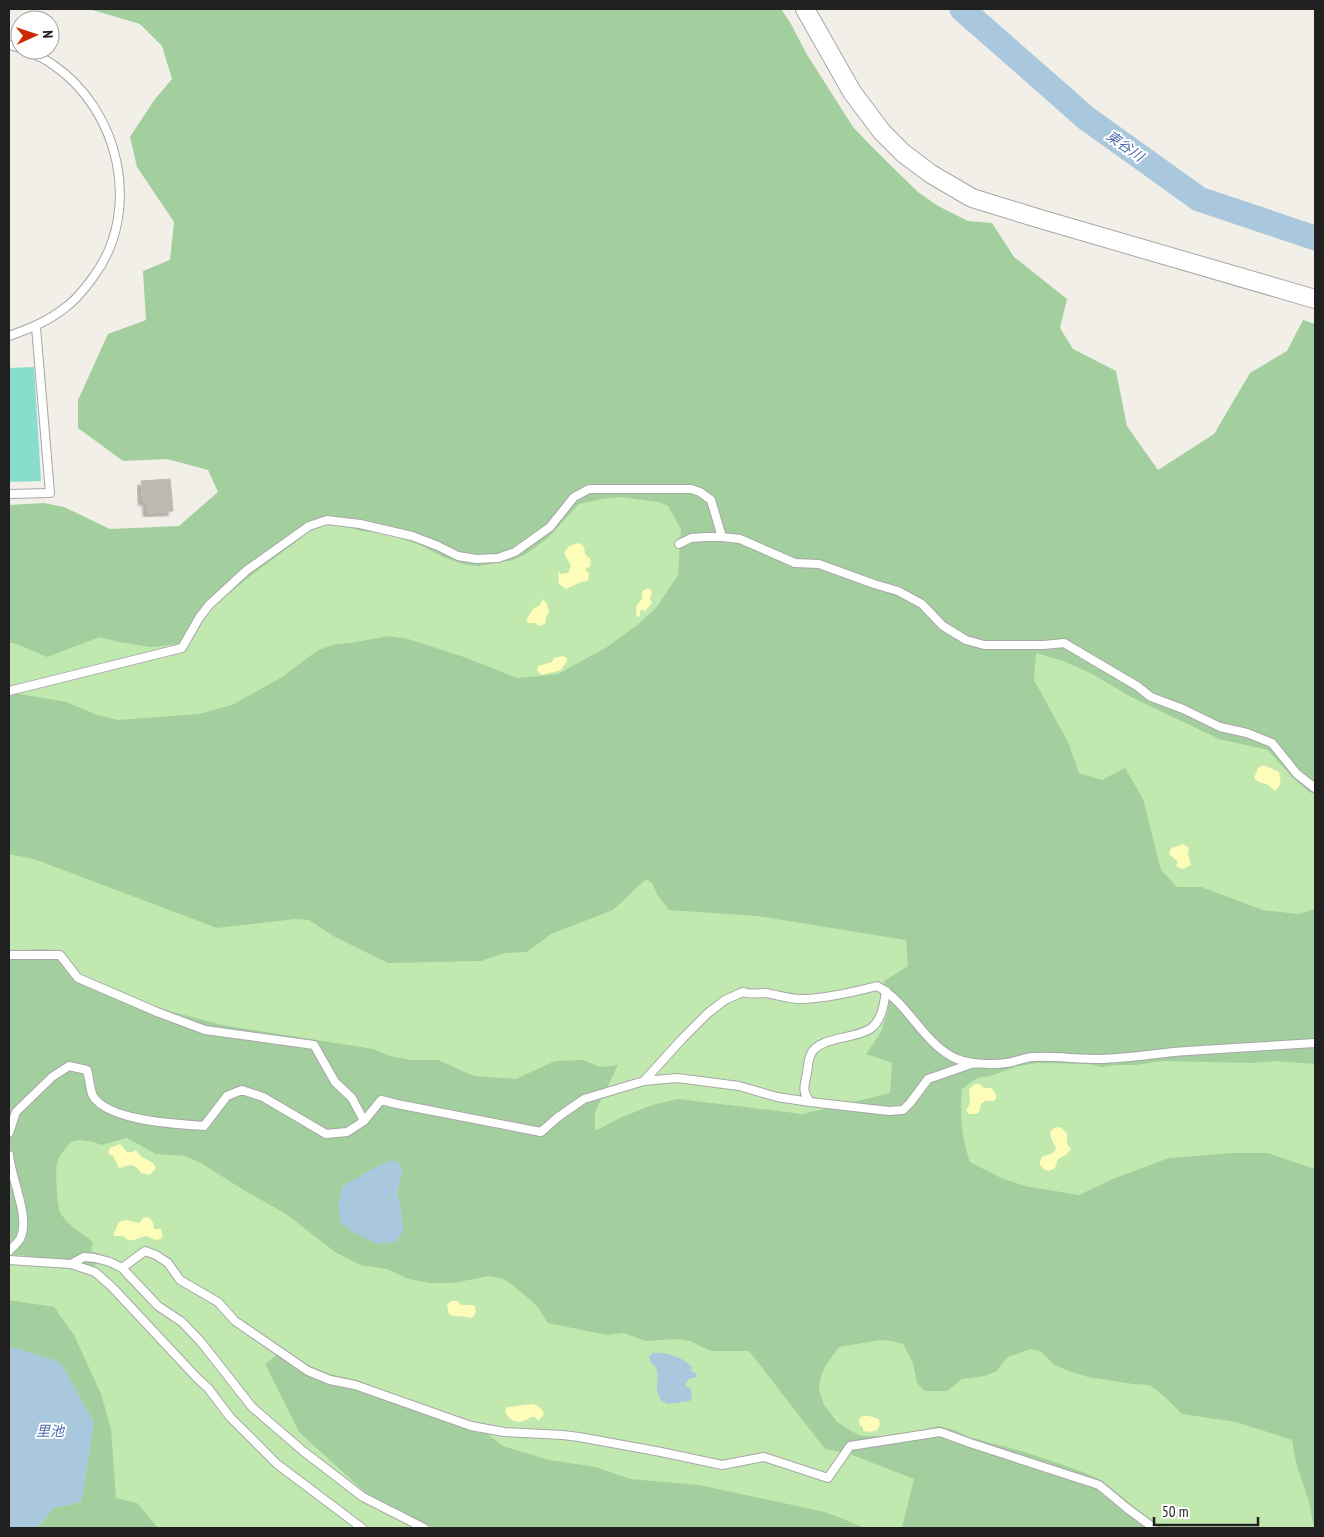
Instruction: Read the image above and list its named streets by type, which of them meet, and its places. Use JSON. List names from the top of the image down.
{
  "water": ["東谷川", "里池"],
  "scale_bar": "50 m",
  "north": "right"
}
